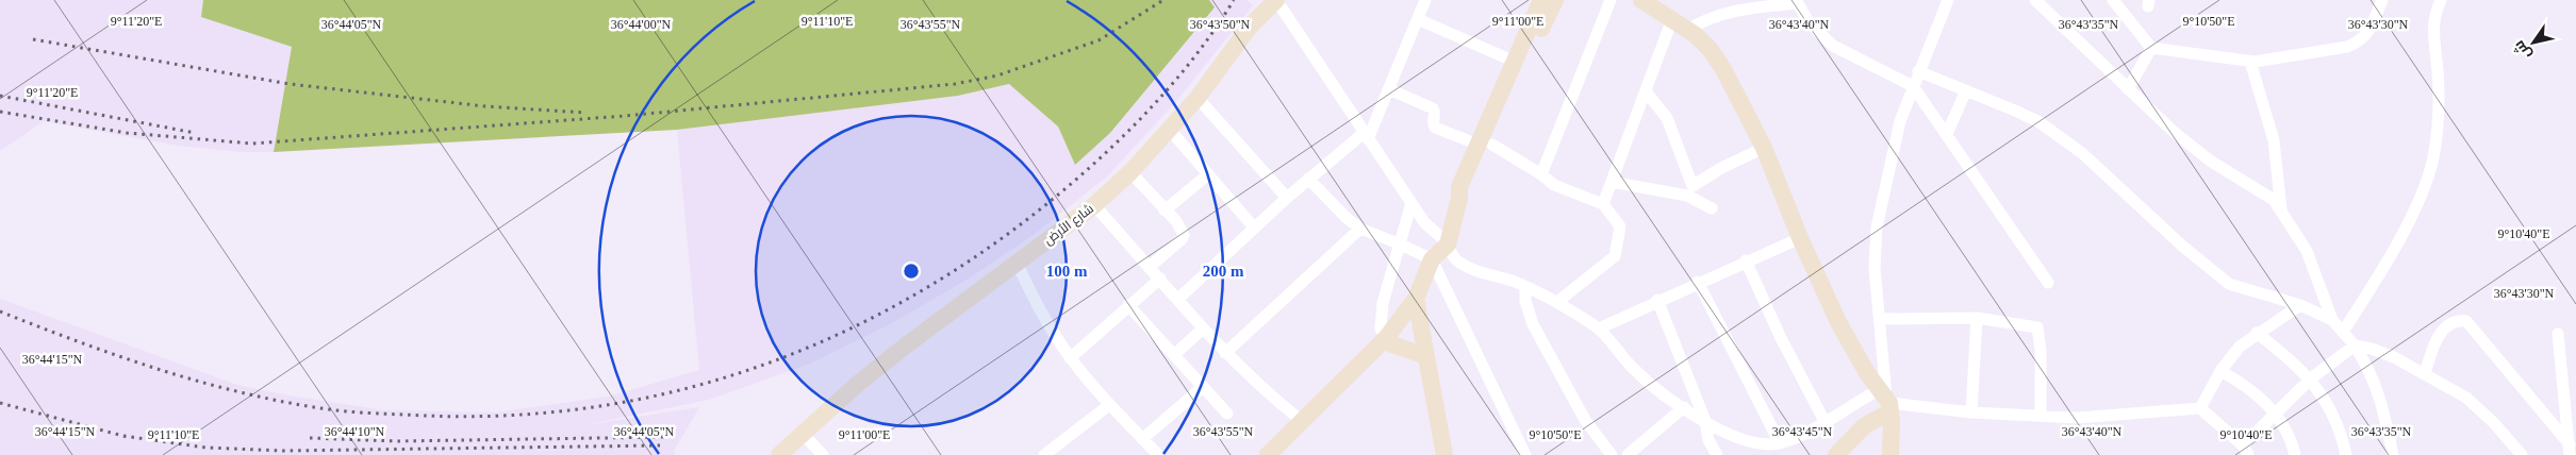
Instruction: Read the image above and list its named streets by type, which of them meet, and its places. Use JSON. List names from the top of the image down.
{
  "streets": {
    "street": ["شارع الأرض"]
  },
  "north": "bottom left",
  "coordinates": [
    "9°11'20\"E",
    "9°11'10\"E",
    "9°11'00\"E",
    "9°10'50\"E",
    "36°44'05\"N",
    "36°44'00\"N",
    "36°43'55\"N",
    "36°43'50\"N",
    "36°43'40\"N",
    "36°43'35\"N",
    "36°43'30\"N",
    "9°10'40\"E",
    "36°44'15\"N",
    "36°44'10\"N",
    "36°43'45\"N"
  ],
  "rings": ["100 m", "200 m"]
}
